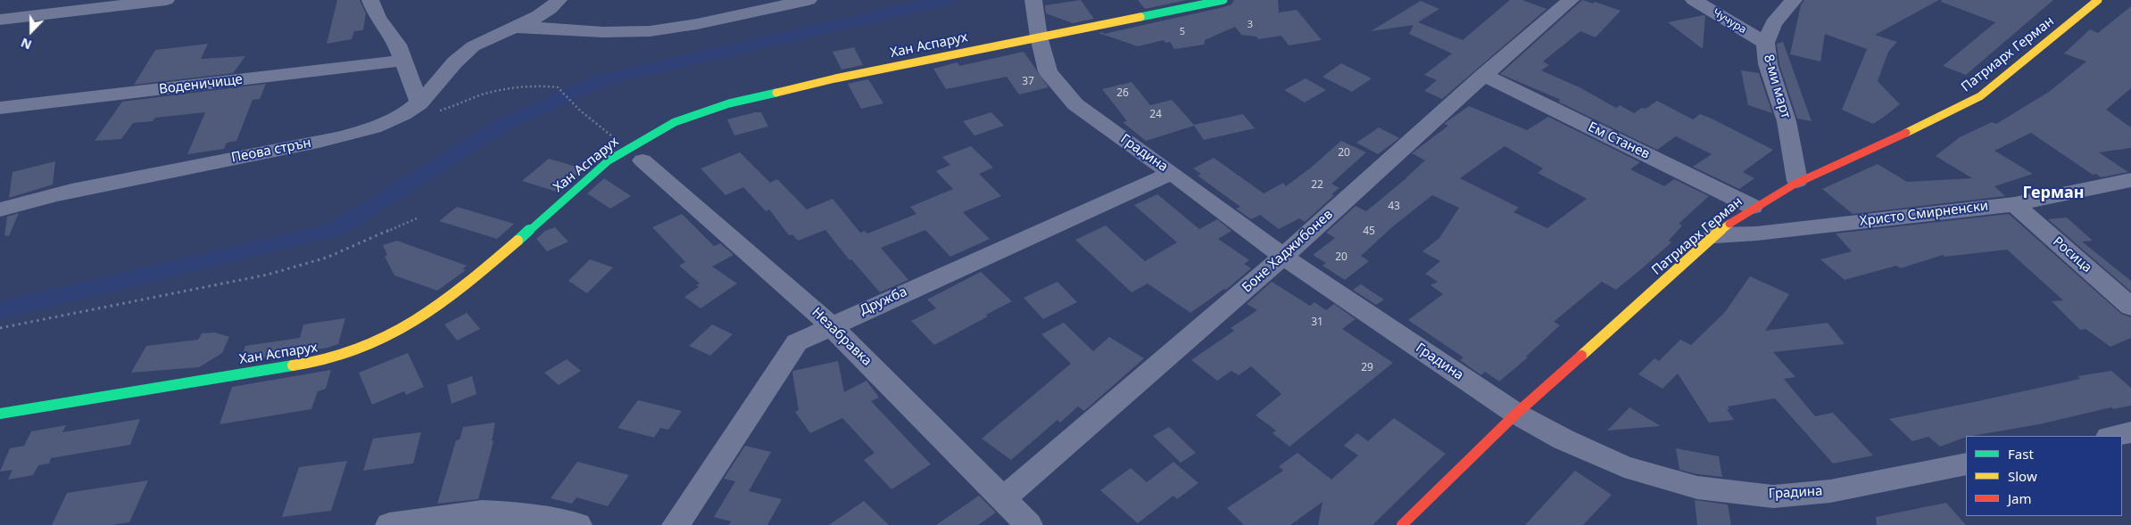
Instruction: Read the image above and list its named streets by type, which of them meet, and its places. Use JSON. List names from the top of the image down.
{
  "streets": {
    "street": [
      "Чучура",
      "Хан Аспарух",
      "Патриарх Герман",
      "Воденичище",
      "8-ми март",
      "Ем Станев",
      "Пеова стрън",
      "Градина",
      "Христо Смирненски",
      "Боне Хаджибонев",
      "Росица",
      "Дружба",
      "Незабравка"
    ]
  },
  "crossings": [
    ["Чучура", "8-ми март"],
    ["Хан Аспарух", "Градина"],
    ["Хан Аспарух", "Незабравка"],
    ["Патриарх Герман", "8-ми март"],
    ["Патриарх Герман", "Ем Станев"],
    ["Патриарх Герман", "Градина"],
    ["Патриарх Герман", "Христо Смирненски"],
    ["Ем Станев", "Боне Хаджибонев"],
    ["Градина", "Боне Хаджибонев"],
    ["Градина", "Дружба"],
    ["Христо Смирненски", "Росица"],
    ["Боне Хаджибонев", "Незабравка"],
    ["Дружба", "Незабравка"]
  ],
  "districts": ["Герман"],
  "house_numbers": [
    "3",
    "5",
    "37",
    "26",
    "24",
    "20",
    "22",
    "43",
    "45",
    "20",
    "31",
    "29"
  ],
  "legend": ["Fast", "Slow", "Jam"],
  "north": "bottom"
}
